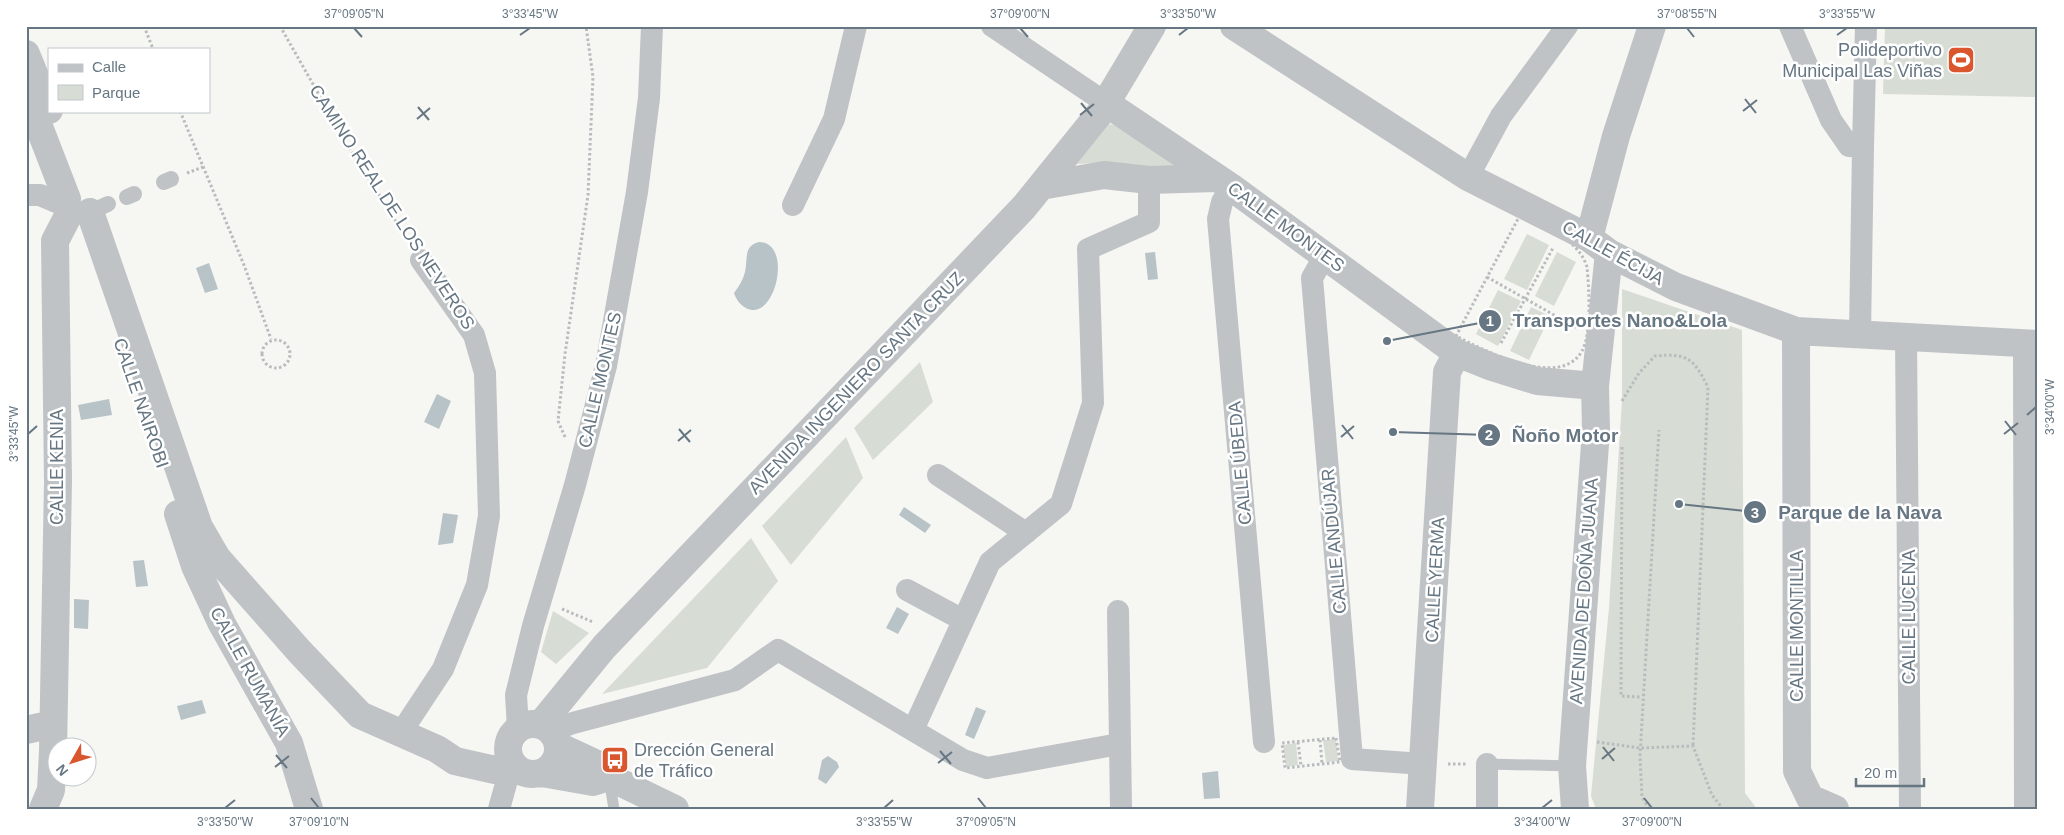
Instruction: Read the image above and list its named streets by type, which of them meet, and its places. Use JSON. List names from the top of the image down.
{
  "streets": {
    "street": [
      "CAMINO REAL DE LOS NEVEROS",
      "CALLE MONTES",
      "CALLE ÉCIJA",
      "AVENIDA INGENIERO SANTA CRUZ",
      "CALLE NAIROBI",
      "CALLE ÚBEDA",
      "CALLE KENIA",
      "CALLE ANDÚJAR",
      "CALLE YERMA",
      "AVENIDA DE DOÑA JUANA",
      "CALLE LUCENA",
      "CALLE MONTILLA",
      "CALLE RUMANÍA"
    ]
  },
  "crossings": [
    ["CAMINO REAL DE LOS NEVEROS", "CALLE NAIROBI"],
    ["CALLE MONTES", "AVENIDA INGENIERO SANTA CRUZ"],
    ["CALLE MONTES", "CALLE NAIROBI"],
    ["CALLE MONTES", "CALLE ÚBEDA"],
    ["CALLE MONTES", "CALLE ANDÚJAR"],
    ["CALLE MONTES", "CALLE YERMA"],
    ["CALLE MONTES", "AVENIDA DE DOÑA JUANA"],
    ["CALLE ÉCIJA", "AVENIDA DE DOÑA JUANA"],
    ["CALLE ÉCIJA", "CALLE LUCENA"],
    ["CALLE ÉCIJA", "CALLE MONTILLA"],
    ["AVENIDA INGENIERO SANTA CRUZ", "CALLE NAIROBI"],
    ["CALLE NAIROBI", "CALLE KENIA"],
    ["CALLE NAIROBI", "CALLE RUMANÍA"],
    ["CALLE ANDÚJAR", "CALLE YERMA"]
  ],
  "places": {
    "sports": ["Polideportivo Municipal Las Viñas"],
    "other": ["Transportes Nano&Lola", "Ñoño Motor", "Parque de la Nava"],
    "bus stop": ["Drección General de Tráfico"]
  },
  "legend": ["Calle", "Parque"],
  "scale_bar": "20 m",
  "north": "bottom left",
  "coordinates": [
    "37°09'05\"N",
    "3°33'45\"W",
    "37°09'00\"N",
    "3°33'50\"W",
    "37°08'55\"N",
    "3°33'55\"W",
    "3°34'00\"W",
    "37°09'10\"N"
  ]
}
